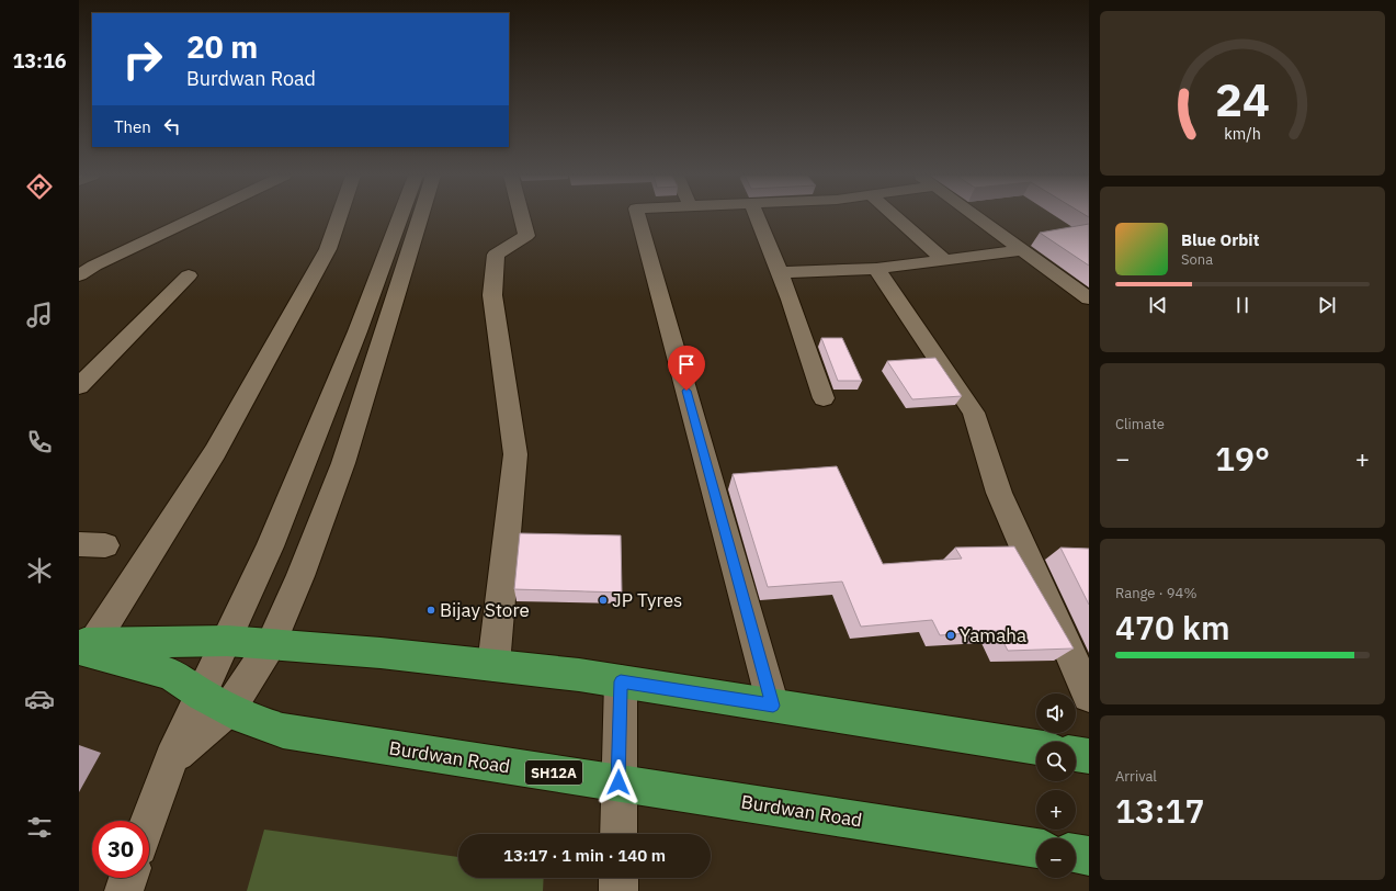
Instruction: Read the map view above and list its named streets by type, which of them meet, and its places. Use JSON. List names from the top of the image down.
{
  "streets": {
    "main road": ["Burdwan Road", "SH12A"]
  },
  "places": ["JP Tyres", "Bijay Store", "Yamaha"],
  "page": {
    "tabs": "13:16",
    "turn": ["20 m", "Burdwan Road"],
    "then": "Then",
    "song": ["Blue Orbit", "Sona"],
    "tile": [
      "Climate",
      ["Range · 94%", "470 km"],
      ["Arrival", "13:17"]
    ],
    "heat": ["−", "19°", "+"],
    "map_buttons": ["+", "−"],
    "limit": "30",
    "trip": "13:17 · 1 min · 140 m",
    "gauge": ["24", "km/h"]
  }
}
